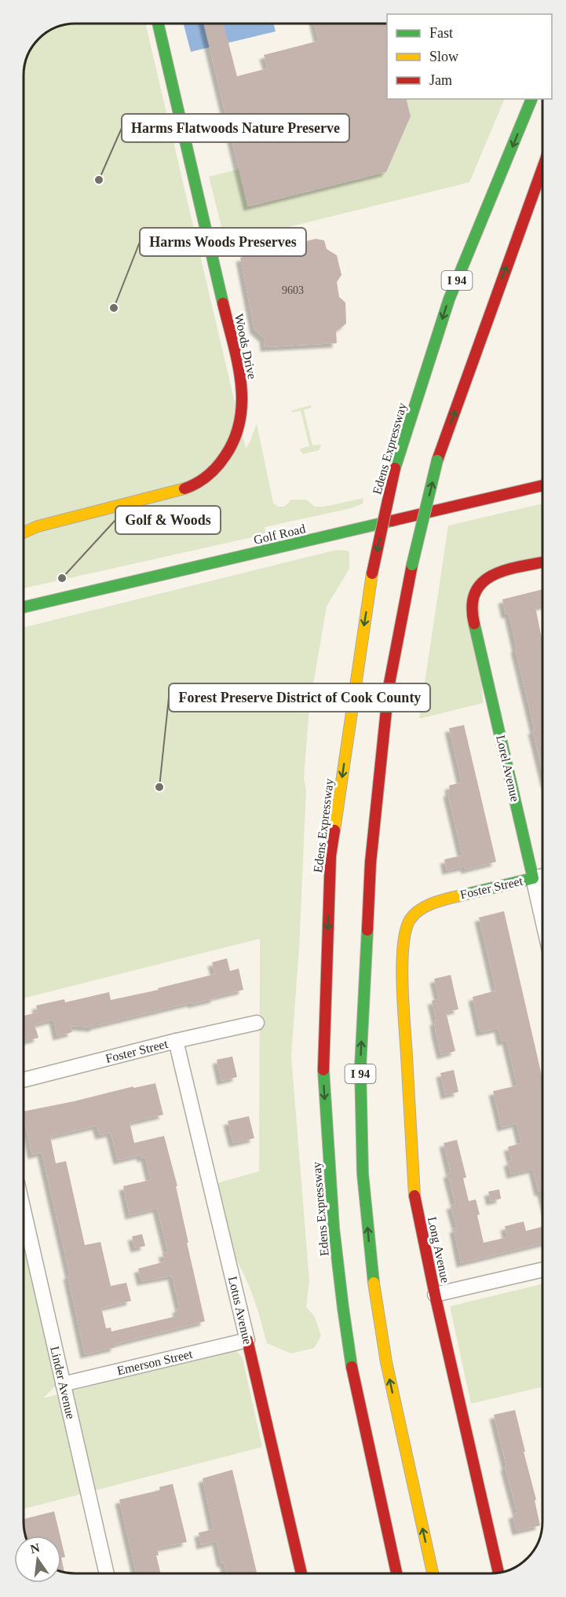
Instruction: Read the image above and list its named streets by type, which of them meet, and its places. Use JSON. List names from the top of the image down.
{
  "streets": {
    "main road": [
      "I 94",
      "Woods Drive",
      "Edens Expressway",
      "Golf Road",
      "Lorel Avenue",
      "Foster Street",
      "Long Avenue",
      "Lotus Avenue"
    ],
    "street": ["Emerson Street", "Linder Avenue"]
  },
  "crossings": [
    ["Lorel Avenue", "Foster Street"],
    ["Foster Street", "Long Avenue"],
    ["Foster Street", "Lotus Avenue"],
    ["Lotus Avenue", "Emerson Street"],
    ["Emerson Street", "Linder Avenue"]
  ],
  "places": [
    "Harms Flatwoods Nature Preserve",
    "Harms Woods Preserves",
    "Golf & Woods",
    "Forest Preserve District of Cook County"
  ],
  "house_numbers": ["9603"],
  "legend": ["Fast", "Slow", "Jam"],
  "north": "top"
}
